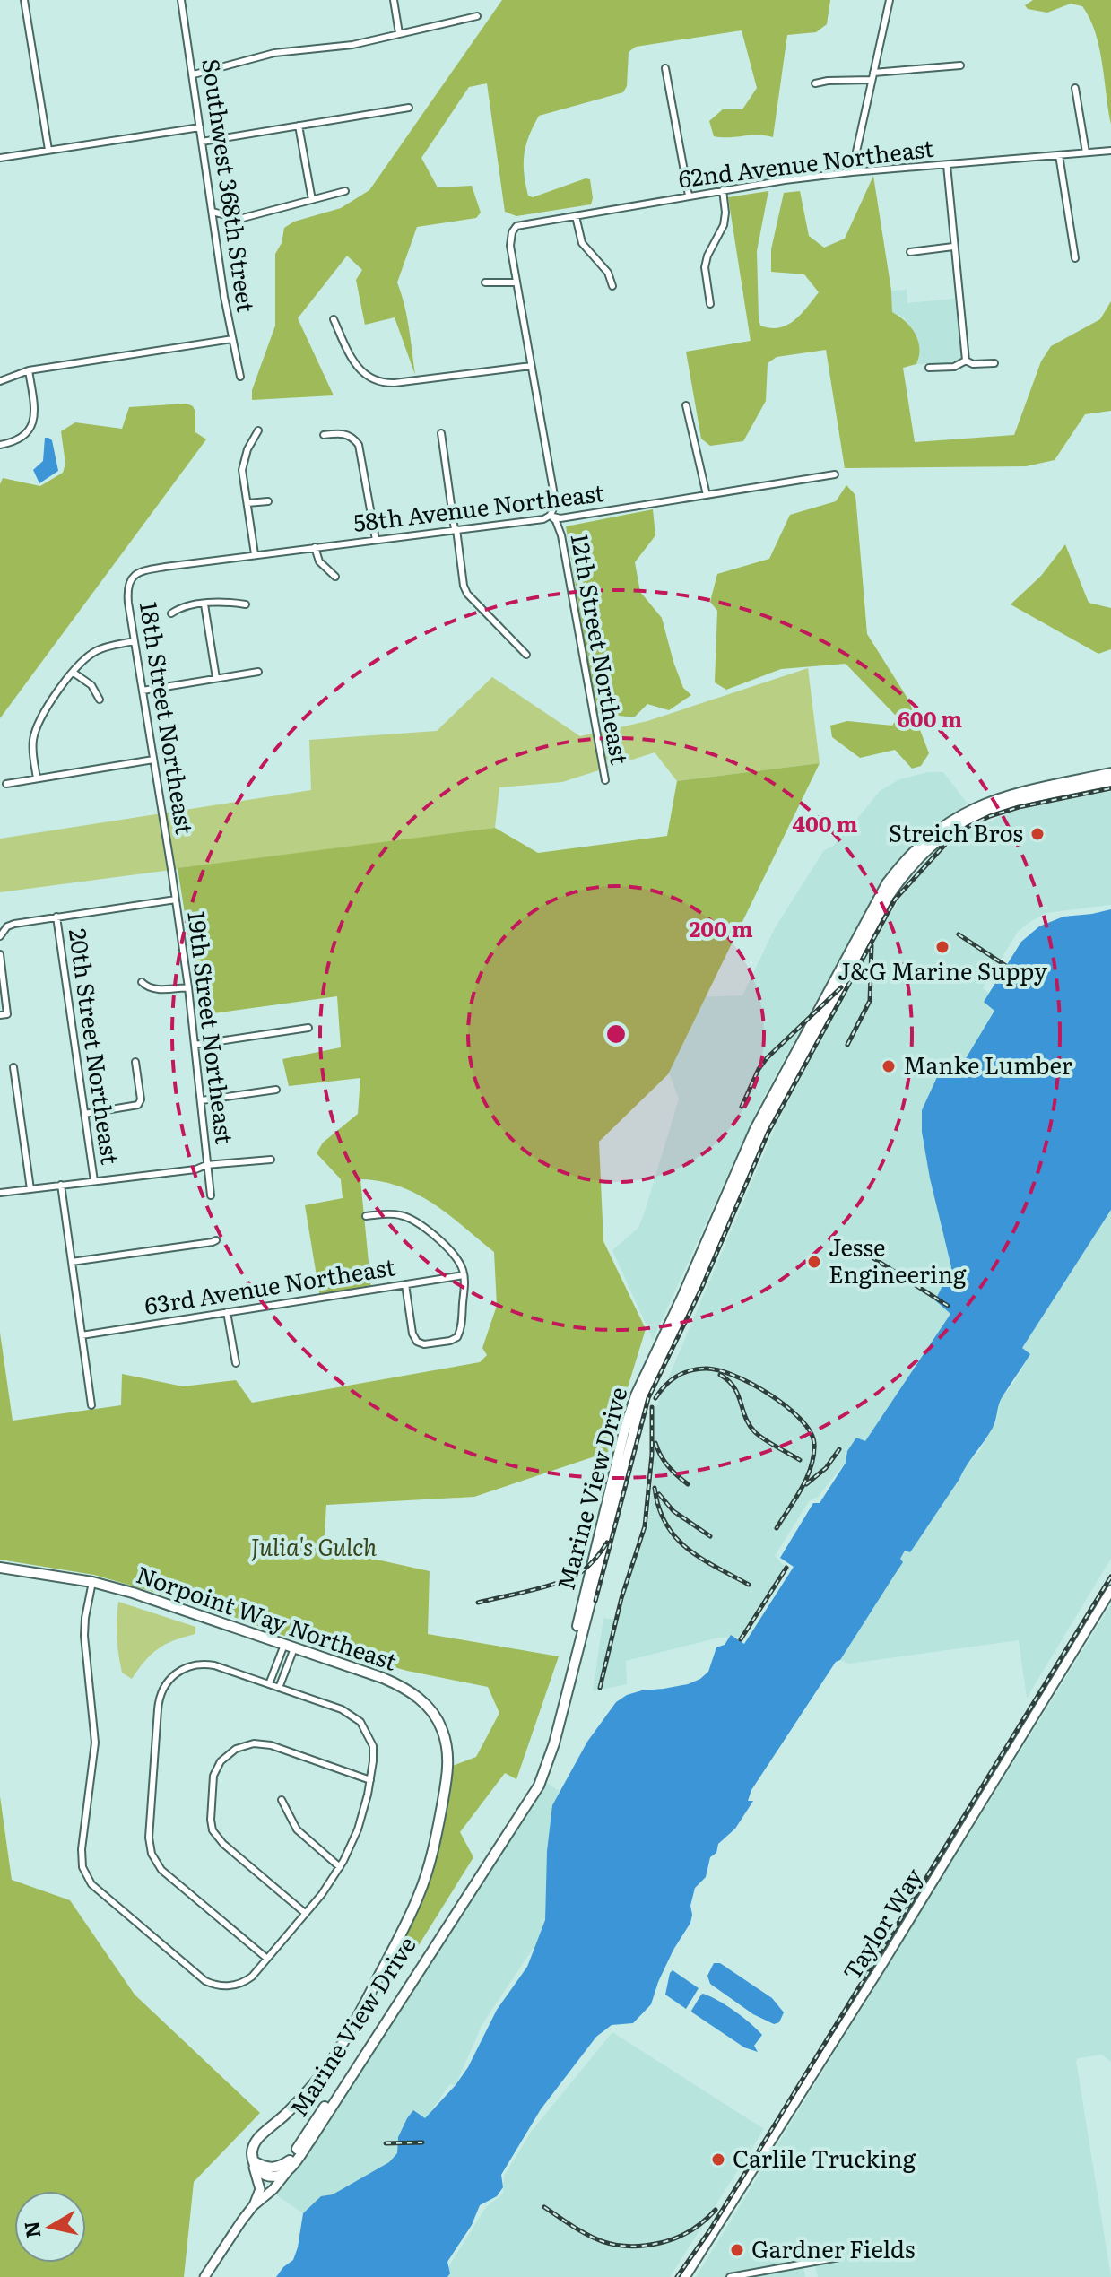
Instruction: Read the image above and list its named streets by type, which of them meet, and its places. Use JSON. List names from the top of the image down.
{
  "streets": {
    "main road": ["Marine View Drive", "Norpoint Way Northeast"],
    "street": [
      "62nd Avenue Northeast",
      "Southwest 368th Street",
      "58th Avenue Northeast",
      "12th Street Northeast",
      "18th Street Northeast",
      "19th Street Northeast",
      "20th Street Northeast",
      "63rd Avenue Northeast",
      "Taylor Way"
    ]
  },
  "crossings": [
    ["62nd Avenue Northeast", "12th Street Northeast"],
    ["58th Avenue Northeast", "12th Street Northeast"],
    ["58th Avenue Northeast", "18th Street Northeast"],
    ["18th Street Northeast", "19th Street Northeast"]
  ],
  "parks": ["Julia's Gulch"],
  "places": [
    "Streich Bros",
    "J&G Marine Suppy",
    "Manke Lumber",
    "Jesse Engineering",
    "Carlile Trucking",
    "Gardner Fields"
  ],
  "north": "left",
  "rings": ["600 m", "400 m", "200 m"]
}
